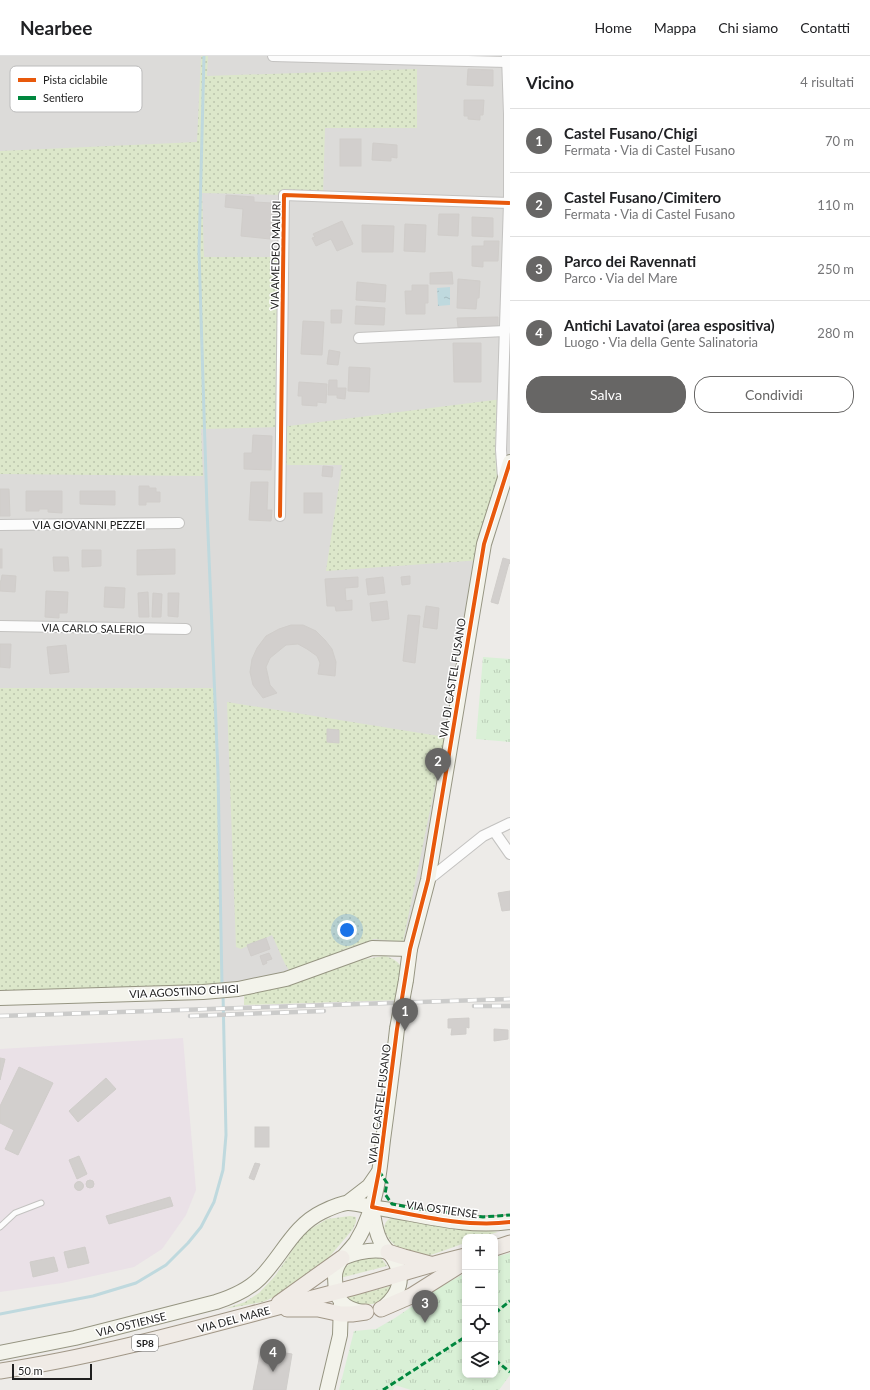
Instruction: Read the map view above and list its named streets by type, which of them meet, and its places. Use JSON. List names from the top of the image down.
{
  "streets": {
    "main road": ["VIA DEL MARE", "SP8"],
    "street": [
      "VIA AMEDEO MAIURI",
      "VIA GIOVANNI PEZZEI",
      "VIA CARLO SALERIO",
      "VIA DI CASTEL FUSANO",
      "VIA AGOSTINO CHIGI",
      "VIA OSTIENSE"
    ]
  },
  "crossings": [
    ["VIA DI CASTEL FUSANO", "VIA AGOSTINO CHIGI"],
    ["VIA DI CASTEL FUSANO", "VIA OSTIENSE"]
  ],
  "legend": ["Pista ciclabile", "Sentiero"],
  "scale_bar": "50 m",
  "page": {
    "header": "Nearbee",
    "nav": [
      "Home",
      "Mappa",
      "Chi siamo",
      "Contatti"
    ],
    "heading": ["Vicino", "4 risultati"],
    "list": [
      {
        "mark": "1",
        "name": "Castel Fusano/Chigi",
        "note": "Fermata · Via di Castel Fusano",
        "value": "70 m"
      },
      {
        "mark": "2",
        "name": "Castel Fusano/Cimitero",
        "note": "Fermata · Via di Castel Fusano",
        "value": "110 m"
      },
      {
        "mark": "3",
        "name": "Parco dei Ravennati",
        "note": "Parco · Via del Mare",
        "value": "250 m"
      },
      {
        "mark": "4",
        "name": "Antichi Lavatoi (area espositiva)",
        "note": "Luogo · Via della Gente Salinatoria",
        "value": "280 m"
      }
    ],
    "buttons": ["Salva", "Condividi"],
    "pins": [
      "2",
      "1",
      "3",
      "4"
    ],
    "map_buttons": ["+", "−"],
    "scale": "50 m"
  }
}
